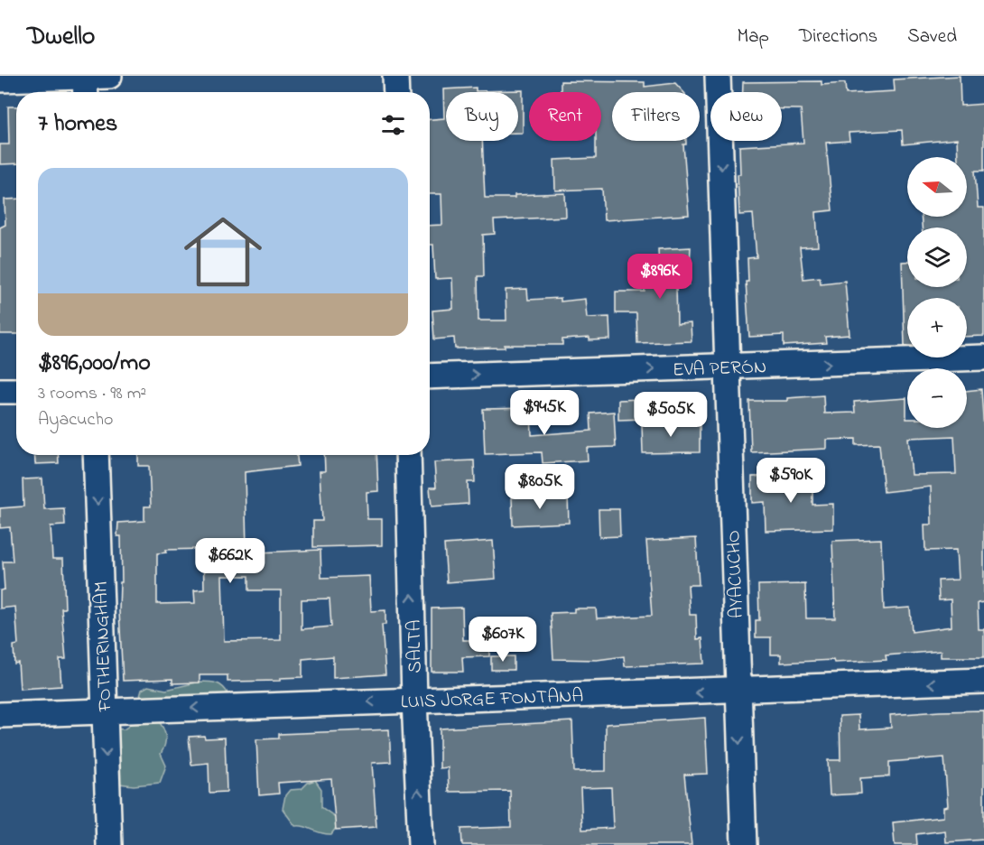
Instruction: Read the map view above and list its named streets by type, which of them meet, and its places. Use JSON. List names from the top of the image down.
{
  "streets": {
    "street": [
      "EVA PERÓN",
      "AYACUCHO",
      "FOTHERINGHAM",
      "SALTA",
      "LUIS JORGE FONTANA"
    ]
  },
  "crossings": [
    ["EVA PERÓN", "AYACUCHO"],
    ["AYACUCHO", "LUIS JORGE FONTANA"],
    ["FOTHERINGHAM", "LUIS JORGE FONTANA"],
    ["SALTA", "LUIS JORGE FONTANA"]
  ],
  "one_way": [
    "EVA PERÓN",
    "AYACUCHO",
    "FOTHERINGHAM",
    "SALTA",
    "LUIS JORGE FONTANA"
  ],
  "north": "left",
  "page": {
    "header": "Dwello",
    "nav": ["Map", "Directions", "Saved"],
    "chip": [
      "Buy",
      "Rent",
      "Filters",
      "New"
    ],
    "heading": "7 homes",
    "map_buttons": ["+", "−"],
    "list": [
      {
        "name": "$896,000/mo",
        "note": "3 rooms · 98 m² · Ayacucho"
      }
    ],
    "price": [
      "$896K",
      "$945K",
      "$505K",
      "$590K",
      "$805K",
      "$662K",
      "$607K"
    ]
  }
}
